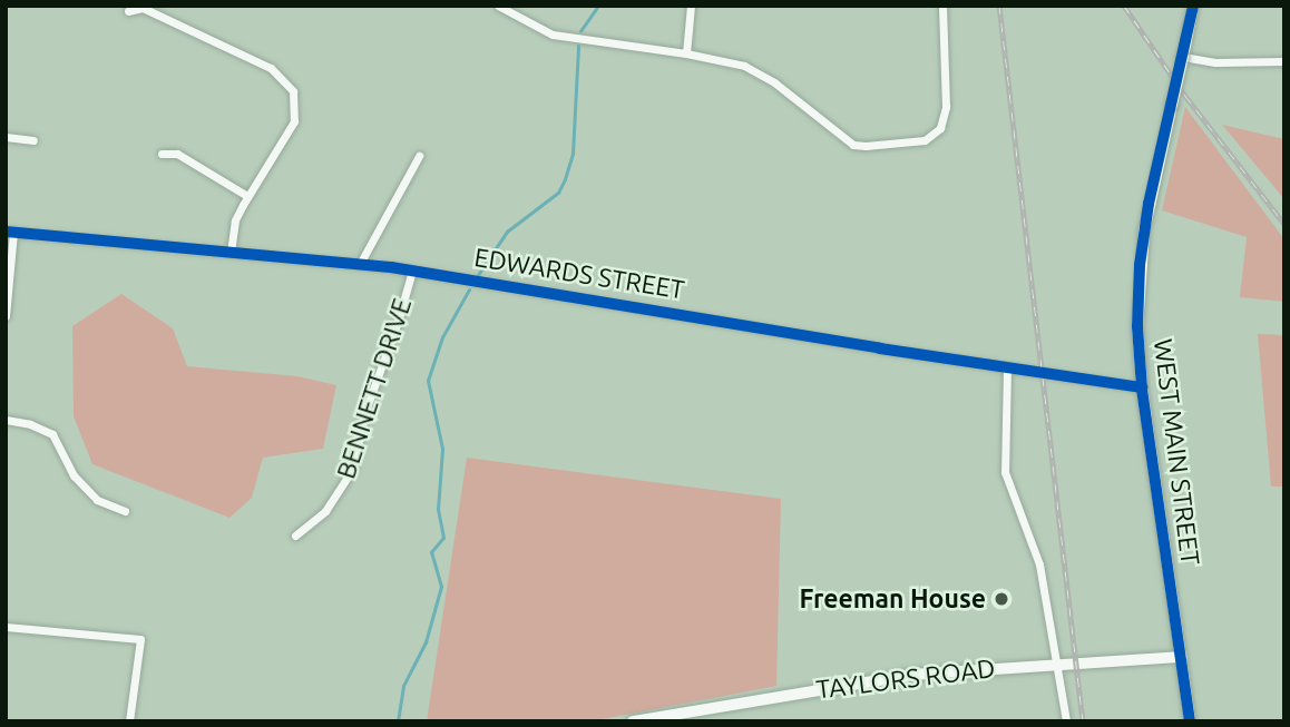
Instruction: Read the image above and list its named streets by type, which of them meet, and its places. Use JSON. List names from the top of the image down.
{
  "streets": {
    "street": [
      "EDWARDS STREET",
      "BENNETT DRIVE",
      "WEST MAIN STREET",
      "TAYLORS ROAD"
    ]
  },
  "crossings": [
    ["EDWARDS STREET", "BENNETT DRIVE"],
    ["EDWARDS STREET", "WEST MAIN STREET"],
    ["WEST MAIN STREET", "TAYLORS ROAD"]
  ],
  "places": ["Freeman House"]
}
